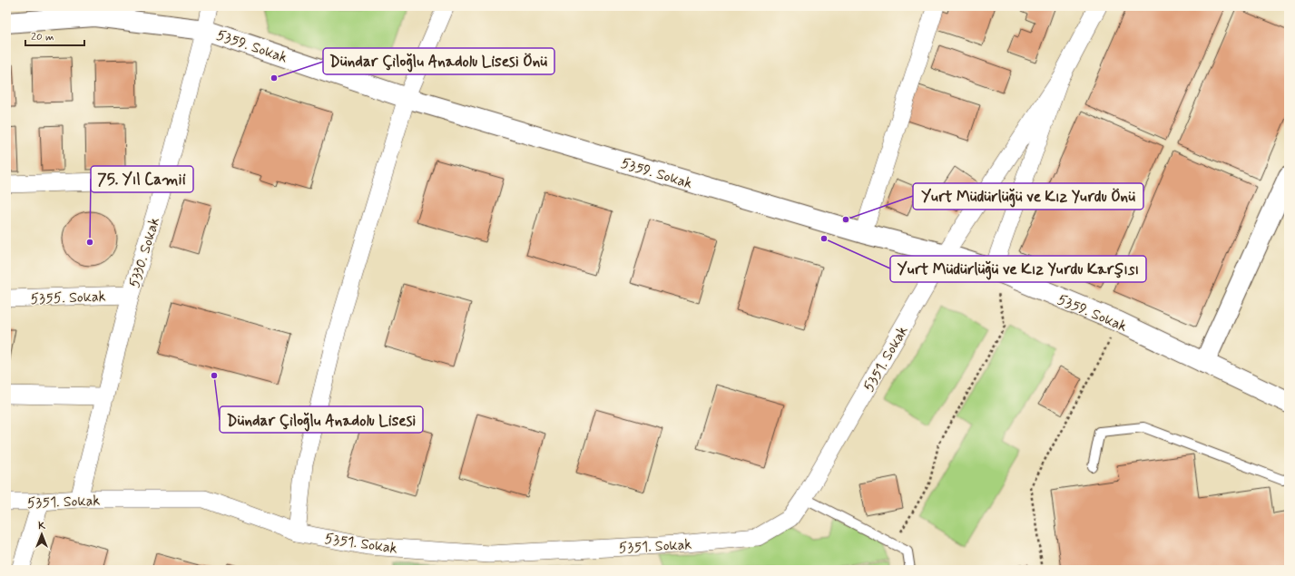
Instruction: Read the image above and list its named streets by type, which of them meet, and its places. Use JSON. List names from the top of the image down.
{
  "streets": {
    "street": [
      "5359. Sokak",
      "5330. Sokak",
      "5355. Sokak",
      "5351. Sokak"
    ]
  },
  "crossings": [
    ["5359. Sokak", "5330. Sokak"],
    ["5359. Sokak", "5351. Sokak"],
    ["5330. Sokak", "5355. Sokak"],
    ["5330. Sokak", "5351. Sokak"]
  ],
  "places": [
    "Dündar Çiloğlu Anadolu Lisesi Önü",
    "Yurt Müdürlüğü ve Kız Yurdu Önü",
    "Yurt Müdürlüğü ve Kız Yurdu Karşısı",
    "75. Yıl Camii",
    "Dündar Çiloğlu Anadolu Lisesi"
  ],
  "scale_bar": "20 m",
  "north": "top"
}
